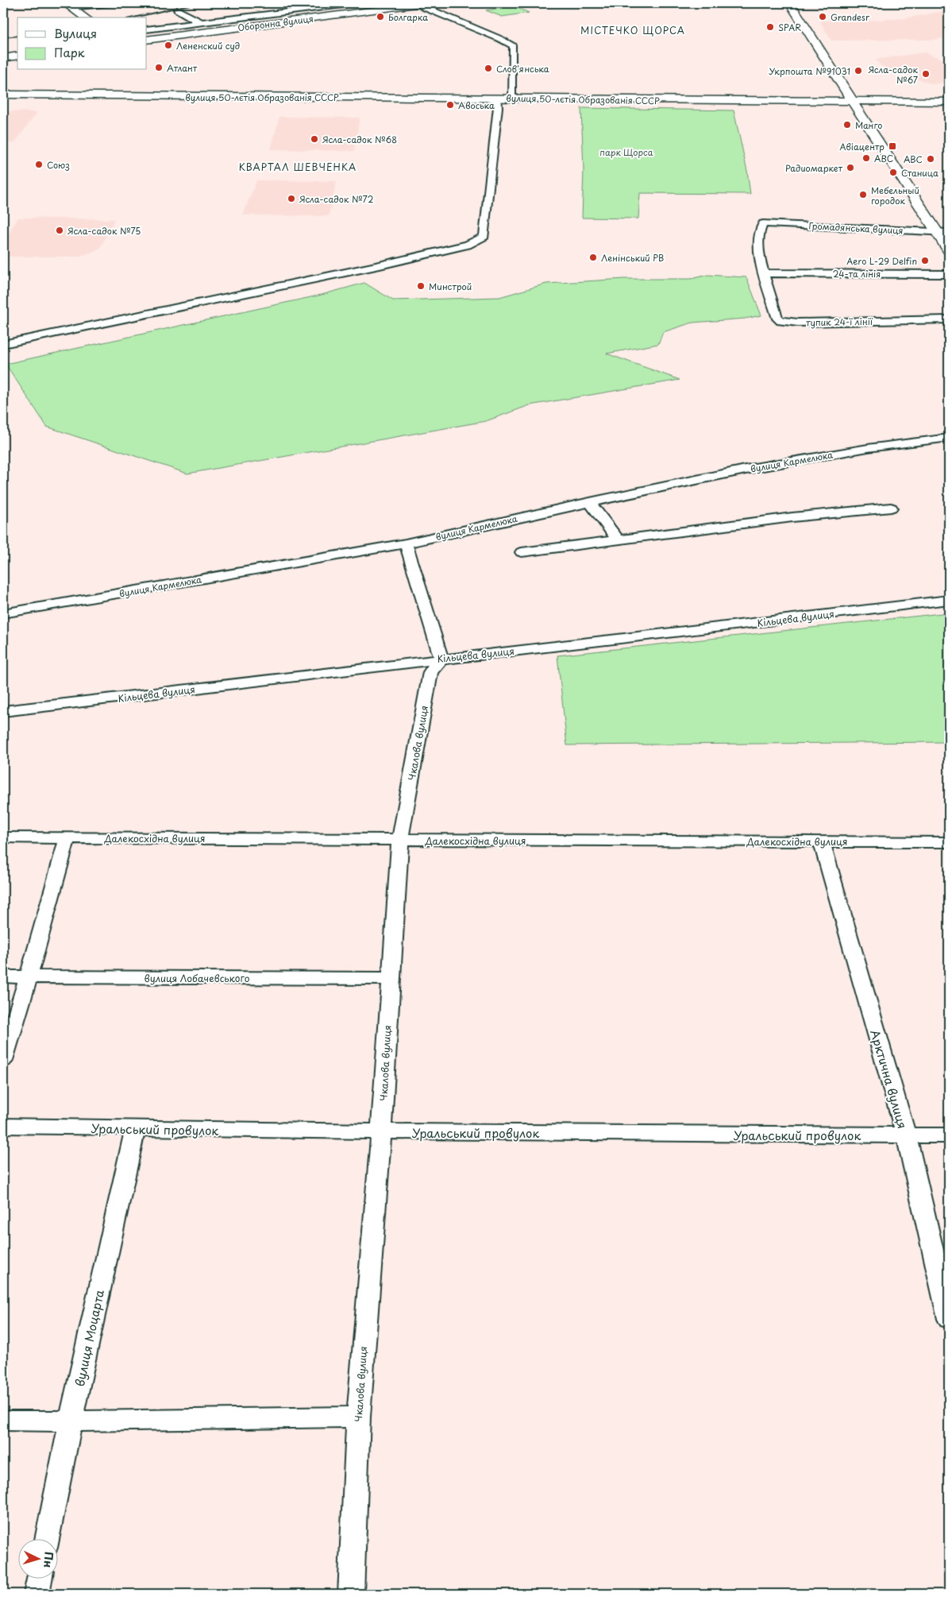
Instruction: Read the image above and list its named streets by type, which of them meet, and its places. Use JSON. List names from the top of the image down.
{
  "streets": {
    "main road": ["Оборонна вулиця", "вулиця 50-лєтія Образованія СССР"],
    "street": [
      "Громадянська вулиця",
      "24-та лінія",
      "тупик 24-ї лінії",
      "вулиця Кармелюка",
      "Кільцева вулиця",
      "Чкалова вулиця",
      "Далекосхідна вулиця",
      "вулиця Лобачевського",
      "Арктична вулиця",
      "Уральський провулок",
      "вулиця Моцарта"
    ]
  },
  "crossings": [
    ["Громадянська вулиця", "24-та лінія"],
    ["Громадянська вулиця", "тупик 24-ї лінії"],
    ["24-та лінія", "тупик 24-ї лінії"],
    ["Кільцева вулиця", "Чкалова вулиця"],
    ["Чкалова вулиця", "Далекосхідна вулиця"],
    ["Чкалова вулиця", "вулиця Лобачевського"],
    ["Чкалова вулиця", "Уральський провулок"],
    ["Далекосхідна вулиця", "Арктична вулиця"],
    ["Арктична вулиця", "Уральський провулок"],
    ["Уральський провулок", "вулиця Моцарта"]
  ],
  "districts": ["МІСТЕЧКО ЩОРСА", "КВАРТАЛ ШЕВЧЕНКА"],
  "parks": ["парк Щорса"],
  "places": {
    "other": [
      "Болгарка",
      "Grandesr",
      "SPAR",
      "Лененский суд",
      "Атлант",
      "Слов'янська",
      "Укрпошта №91031",
      "Ясла-садок №67",
      "Авоська",
      "Манго",
      "Ясла-садок №68",
      "АВС",
      "ABC",
      "Союз",
      "Радиомаркет",
      "Станица",
      "Мебельный городок",
      "Ясла-садок №72",
      "Ясла-садок №75",
      "Ленінський РВ",
      "Aero L-29 Delfin",
      "Минстрой"
    ],
    "transit": ["Авіацентр"]
  },
  "legend": ["Вулиця", "Парк"],
  "north": "right"
}
